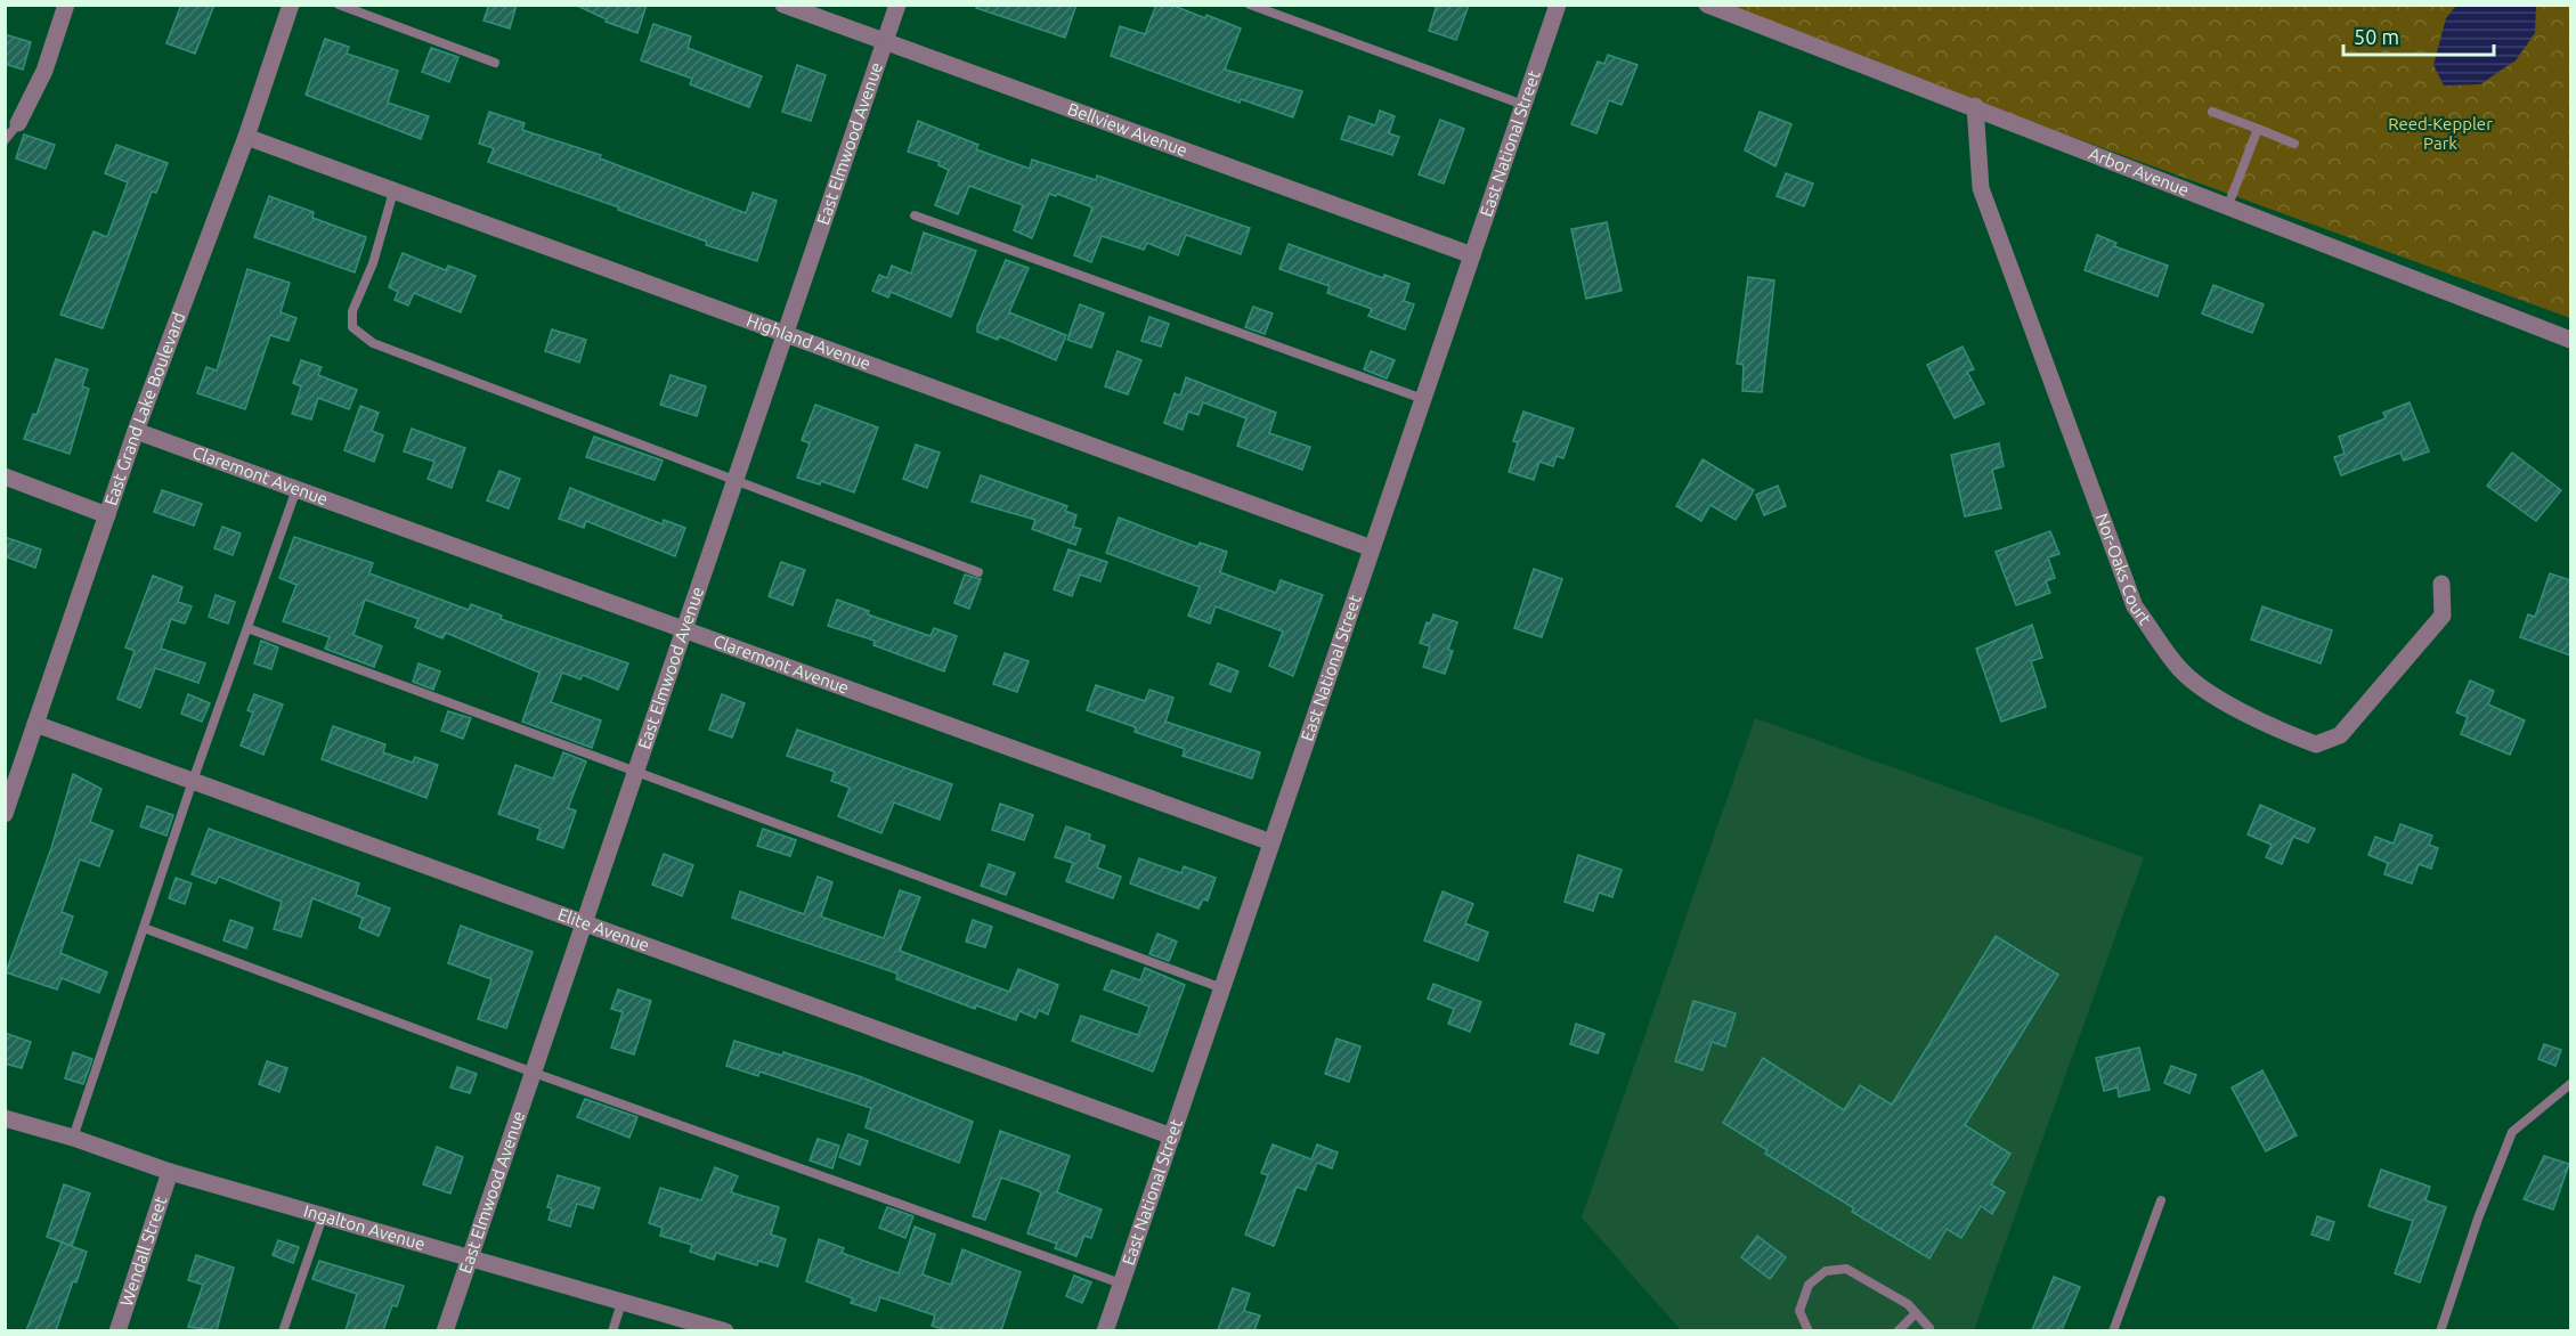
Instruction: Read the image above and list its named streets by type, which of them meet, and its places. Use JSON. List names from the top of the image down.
{
  "streets": {
    "street": [
      "Bellview Avenue",
      "East Elmwood Avenue",
      "East National Street",
      "Arbor Avenue",
      "Highland Avenue",
      "East Grand Lake Boulevard",
      "Claremont Avenue",
      "Nor-Oaks Court",
      "Elite Avenue",
      "Ingalton Avenue",
      "Wendall Street"
    ]
  },
  "crossings": [
    ["Bellview Avenue", "East Elmwood Avenue"],
    ["Bellview Avenue", "East National Street"],
    ["East Elmwood Avenue", "Highland Avenue"],
    ["East Elmwood Avenue", "Claremont Avenue"],
    ["East Elmwood Avenue", "Elite Avenue"],
    ["East Elmwood Avenue", "Ingalton Avenue"],
    ["East National Street", "Highland Avenue"],
    ["East National Street", "Claremont Avenue"],
    ["East National Street", "Elite Avenue"],
    ["Arbor Avenue", "Nor-Oaks Court"],
    ["Highland Avenue", "East Grand Lake Boulevard"],
    ["East Grand Lake Boulevard", "Claremont Avenue"],
    ["East Grand Lake Boulevard", "Elite Avenue"],
    ["Ingalton Avenue", "Wendall Street"]
  ],
  "parks": ["Reed-Keppler Park"],
  "scale_bar": "50 m"
}
